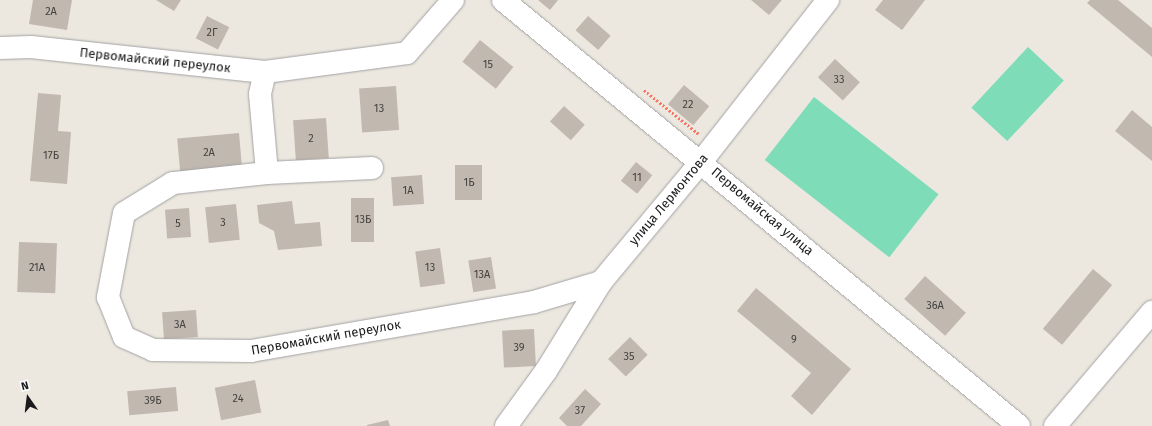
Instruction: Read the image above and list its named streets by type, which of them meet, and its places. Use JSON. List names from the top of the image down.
{
  "streets": {
    "street": ["Первомайский переулок", "улица Лермонтова", "Первомайская улица"]
  },
  "crossings": [
    ["Первомайский переулок", "улица Лермонтова"],
    ["улица Лермонтова", "Первомайская улица"]
  ],
  "house_numbers": [
    "2А",
    "2Г",
    "15",
    "33",
    "22",
    "13",
    "2",
    "2А",
    "17Б",
    "11",
    "1Б",
    "1А",
    "13Б",
    "3",
    "5",
    "21А",
    "13",
    "13А",
    "36А",
    "3А",
    "9",
    "39",
    "35",
    "24",
    "39Б",
    "37"
  ],
  "north": "top"
}
